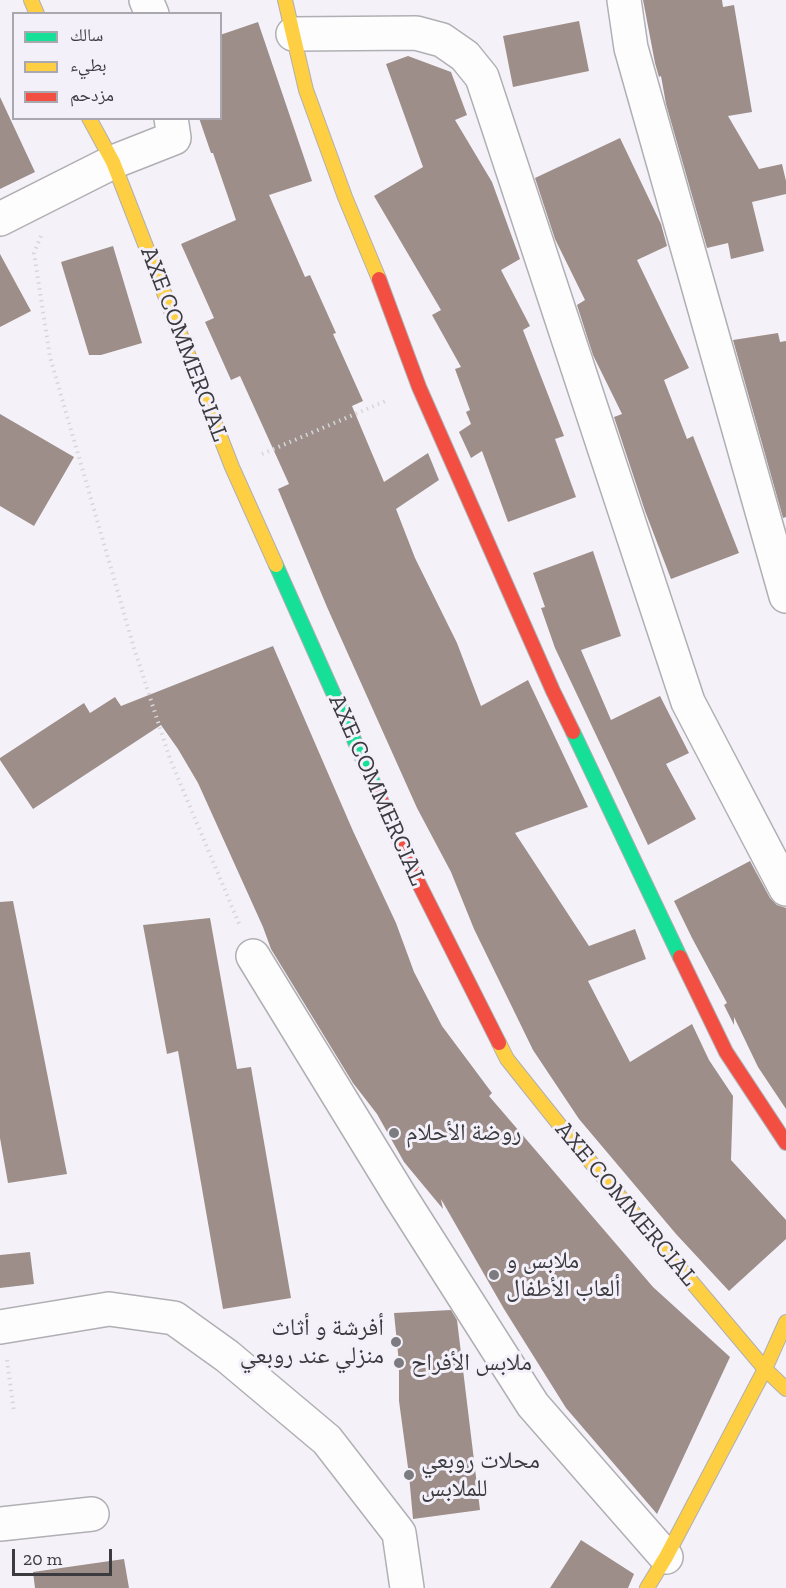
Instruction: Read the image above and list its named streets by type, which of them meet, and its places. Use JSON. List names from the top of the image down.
{
  "streets": {
    "street": ["AXE COMMERCIAL"]
  },
  "places": [
    "روضة الأحلام",
    "ملابس و ألعاب الأطفال",
    "أفرشة و أثاث منزلي عند روبعي",
    "ملابس الأفراح",
    "محلات روبعي للملابس"
  ],
  "legend": ["سالك", "بطيء", "مزدحم"],
  "scale_bar": "20 m"
}
